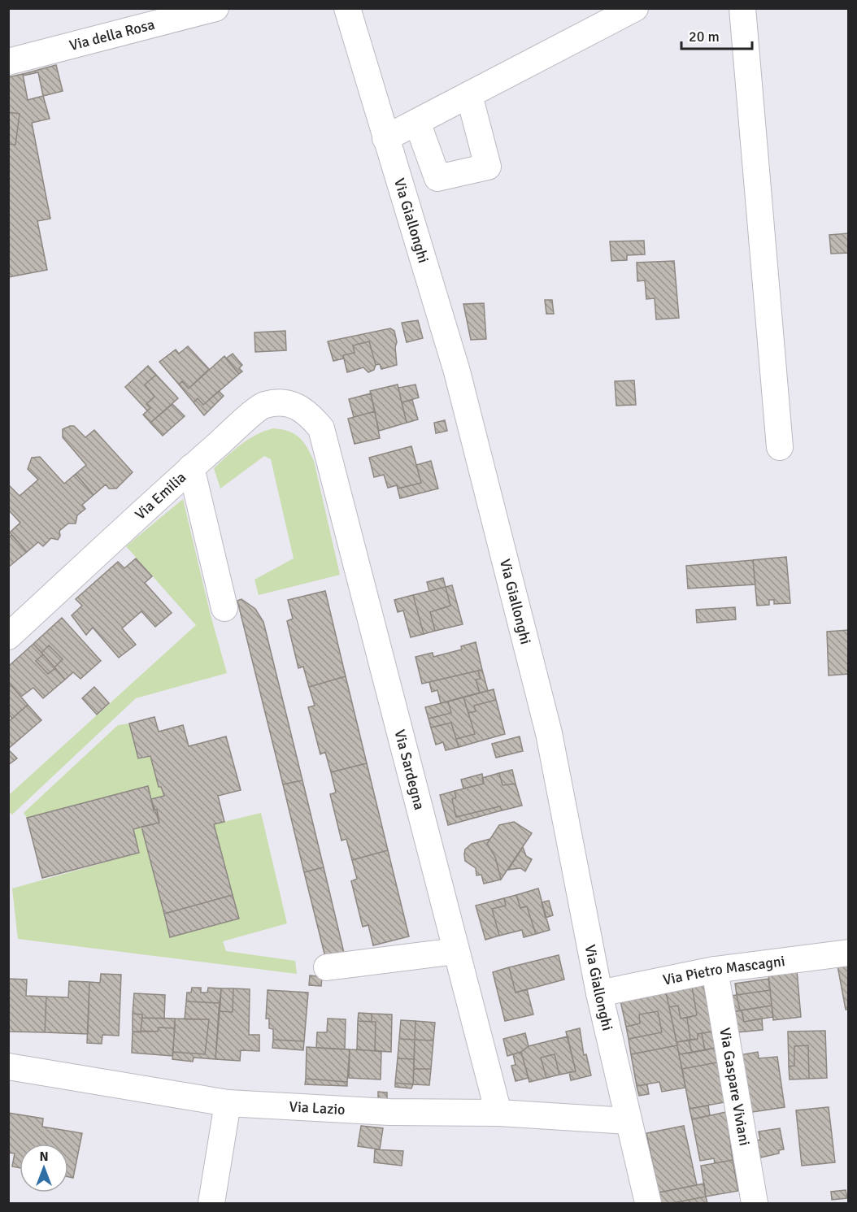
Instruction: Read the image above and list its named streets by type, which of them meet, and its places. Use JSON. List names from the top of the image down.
{
  "streets": {
    "street": [
      "Via della Rosa",
      "Via Giallonghi",
      "Via Emilia",
      "Via Sardegna",
      "Via Pietro Mascagni",
      "Via Gaspare Viviani",
      "Via Lazio"
    ]
  },
  "crossings": [
    ["Via Giallonghi", "Via Pietro Mascagni"],
    ["Via Giallonghi", "Via Lazio"],
    ["Via Emilia", "Via Sardegna"],
    ["Via Sardegna", "Via Lazio"],
    ["Via Pietro Mascagni", "Via Gaspare Viviani"]
  ],
  "scale_bar": "20 m",
  "north": "top"
}
